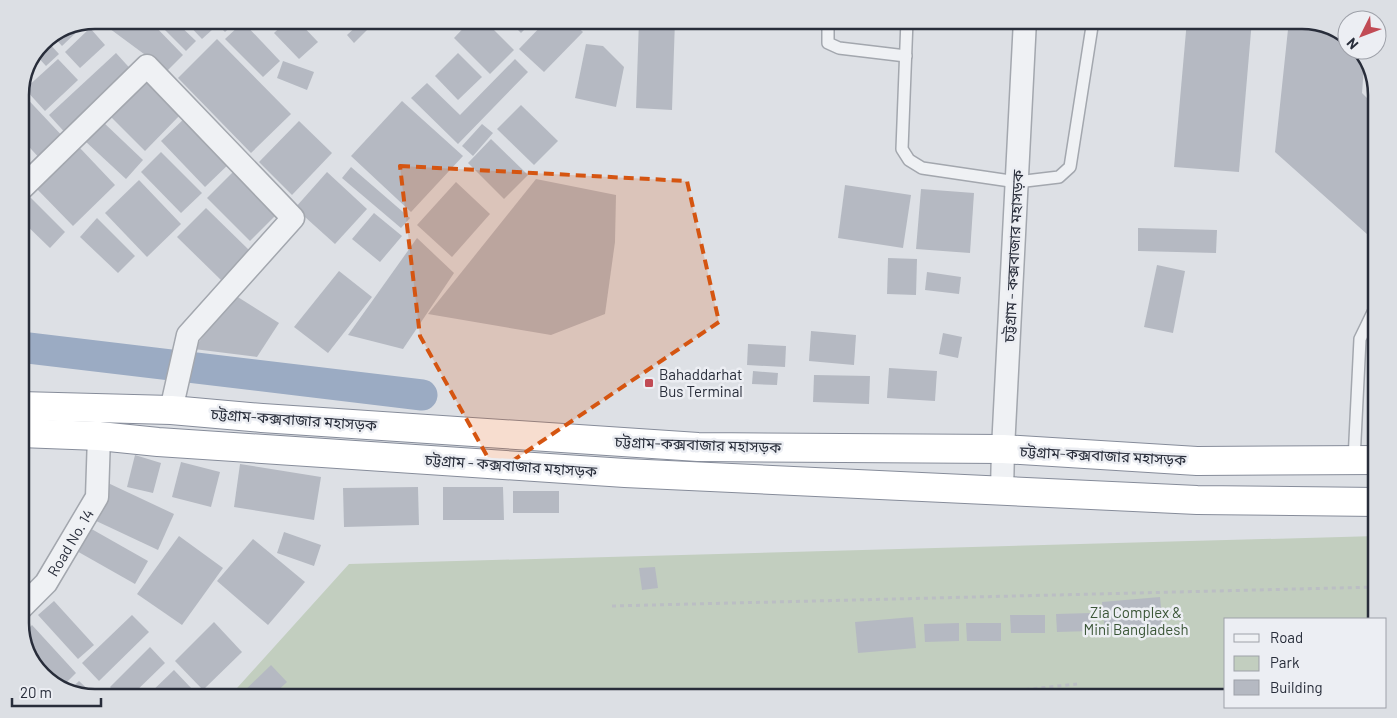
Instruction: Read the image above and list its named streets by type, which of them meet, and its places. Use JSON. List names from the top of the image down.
{
  "streets": {
    "highway": ["চট্টগ্রাম - কক্সবাজার মহাসড়ক", "চট্টগ্রাম-কক্সবাজার মহাসড়ক"],
    "street": ["Road No. 14"]
  },
  "crossings": [
    ["চট্টগ্রাম - কক্সবাজার মহাসড়ক", "চট্টগ্রাম-কক্সবাজার মহাসড়ক"],
    ["চট্টগ্রাম - কক্সবাজার মহাসড়ক", "Road No. 14"]
  ],
  "parks": ["Zia Complex & Mini Bangladesh"],
  "places": {
    "transit": ["Bahaddarhat Bus Terminal"]
  },
  "legend": ["Road", "Park", "Building"],
  "scale_bar": "20 m",
  "north": "bottom left"
}
